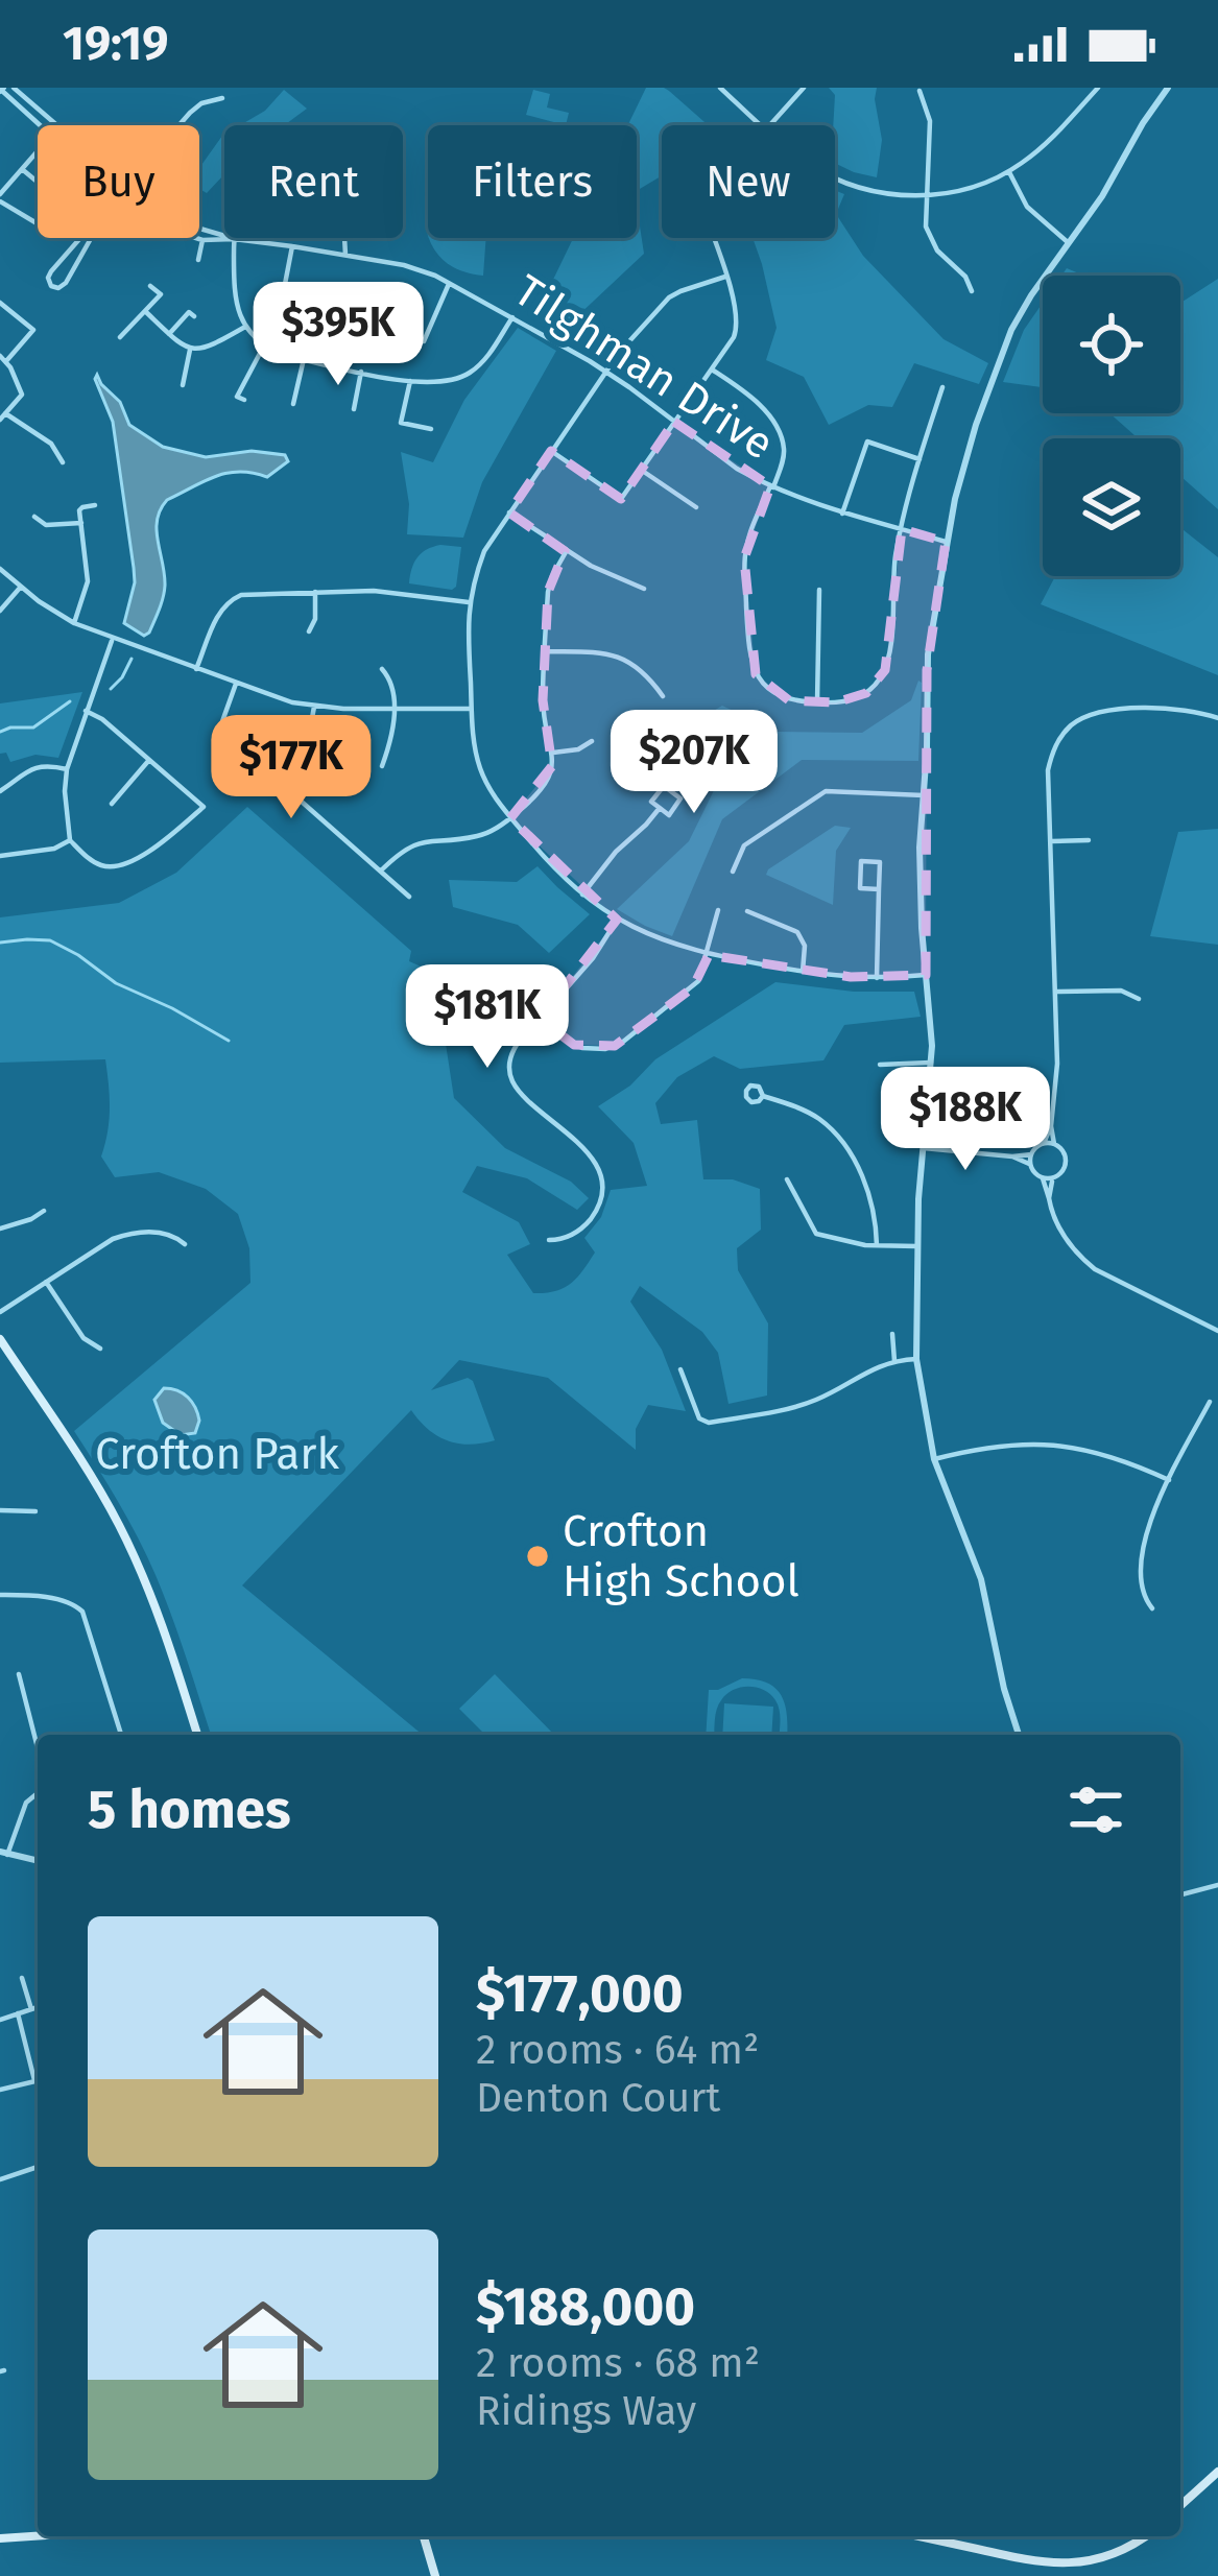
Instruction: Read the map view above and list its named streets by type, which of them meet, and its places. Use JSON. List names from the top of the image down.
{
  "streets": {
    "street": ["Tilghman Drive"]
  },
  "parks": ["Crofton Park"],
  "places": ["Crofton High School"],
  "page": {
    "status": "19:19",
    "chip": [
      "Buy",
      "Rent",
      "Filters",
      "New"
    ],
    "price": [
      "$395K",
      "$207K",
      "$177K",
      "$181K",
      "$188K"
    ],
    "heading": "5 homes",
    "list": [
      {
        "name": "$177,000",
        "note": "2 rooms · 64 m² · Denton Court"
      },
      {
        "name": "$188,000",
        "note": "2 rooms · 68 m² · Ridings Way"
      }
    ]
  }
}
